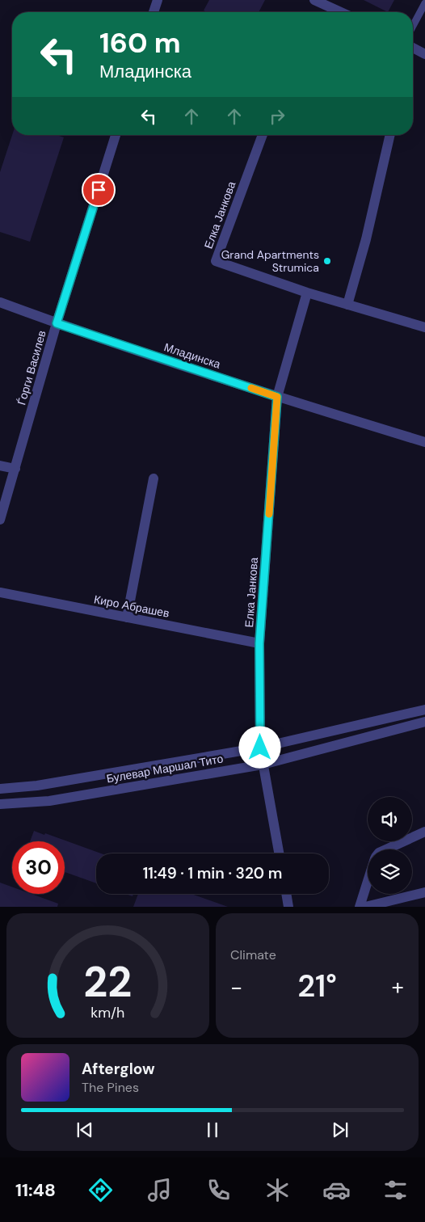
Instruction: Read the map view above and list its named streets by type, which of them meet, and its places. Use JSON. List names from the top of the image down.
{
  "streets": {
    "street": [
      "Елка Јанкова",
      "Младинска",
      "Ѓорги Василев",
      "Киро Абрашев",
      "Булевар Маршал Тито"
    ]
  },
  "crossings": [
    ["Елка Јанкова", "Младинска"],
    ["Елка Јанкова", "Киро Абрашев"],
    ["Елка Јанкова", "Булевар Маршал Тито"],
    ["Младинска", "Ѓорги Василев"]
  ],
  "places": ["Grand Apartments Strumica"],
  "page": {
    "turn": ["160 m", "Младинска"],
    "limit": "30",
    "trip": "11:49 · 1 min · 320 m",
    "tile": "Climate",
    "heat": ["−", "21°", "+"],
    "song": ["Afterglow", "The Pines"],
    "tabs": "11:48",
    "gauge": ["22", "km/h"]
  }
}
